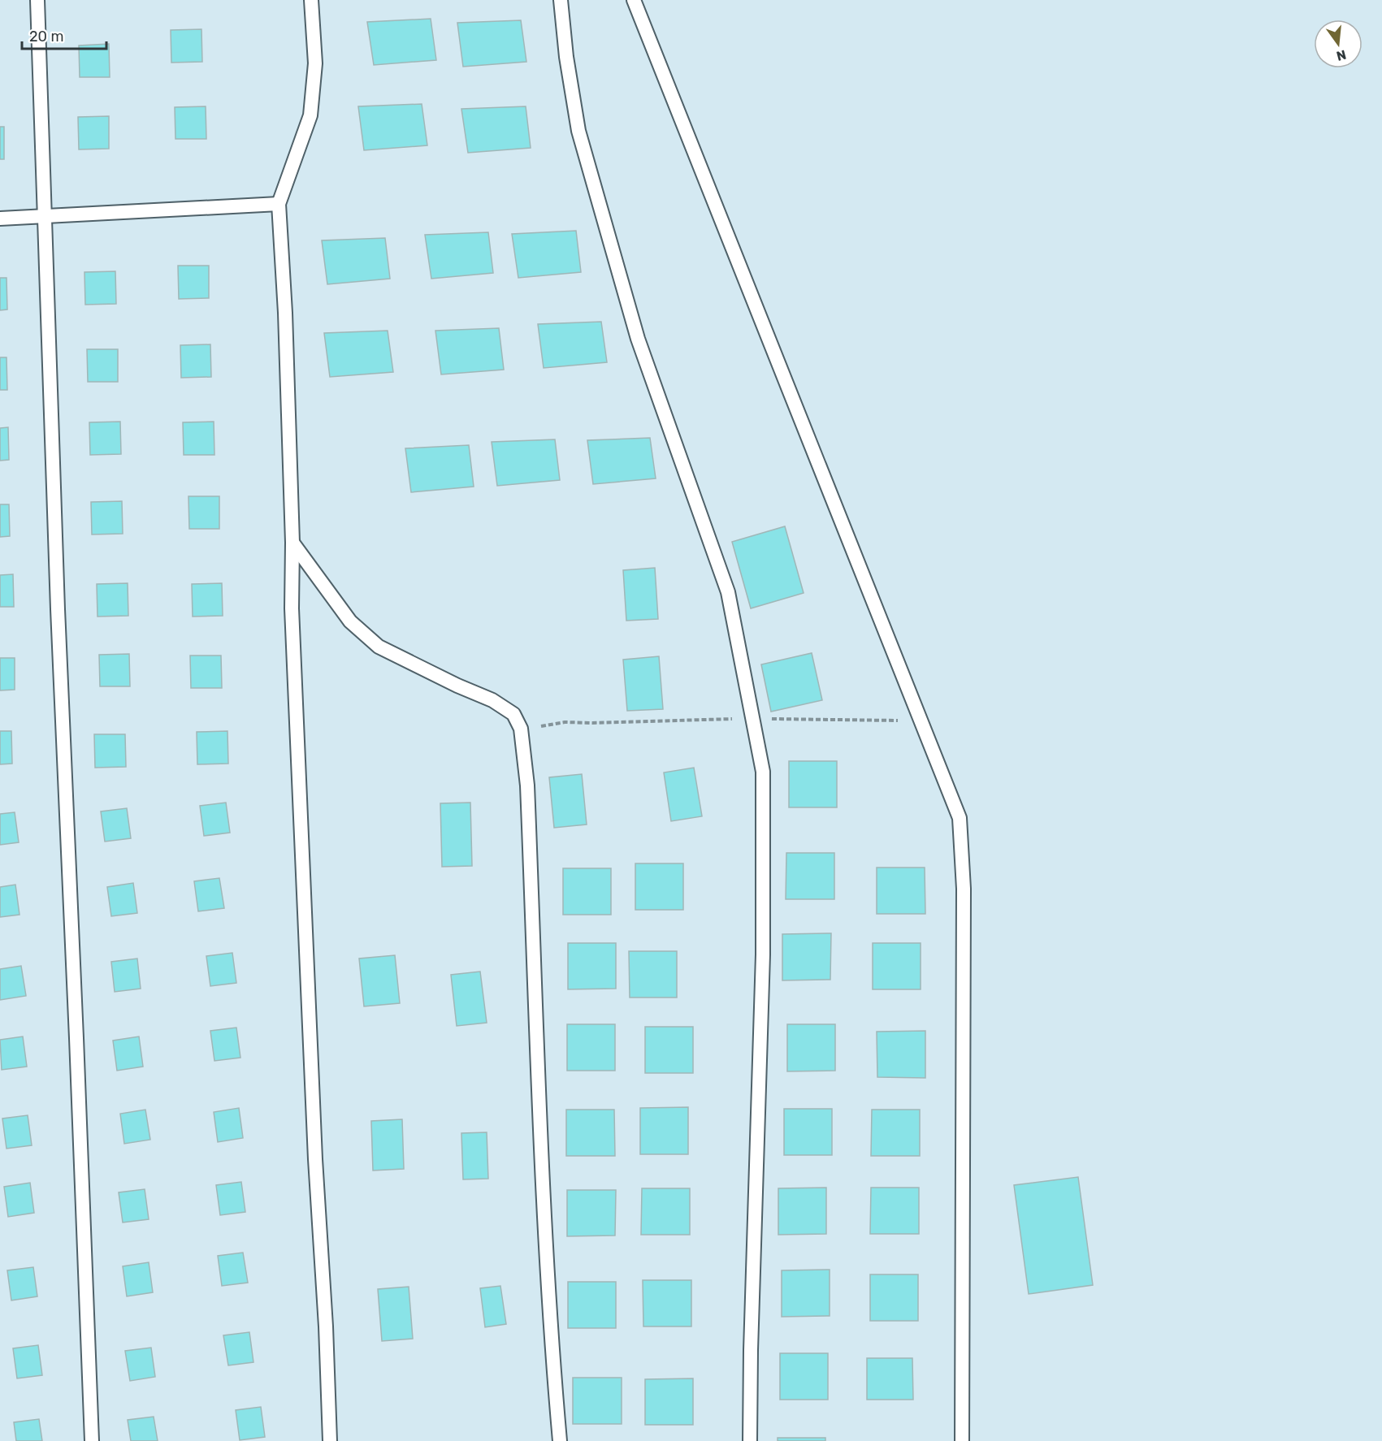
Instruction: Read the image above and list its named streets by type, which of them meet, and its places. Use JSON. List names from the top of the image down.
{
  "scale_bar": "20 m",
  "north": "bottom"
}
